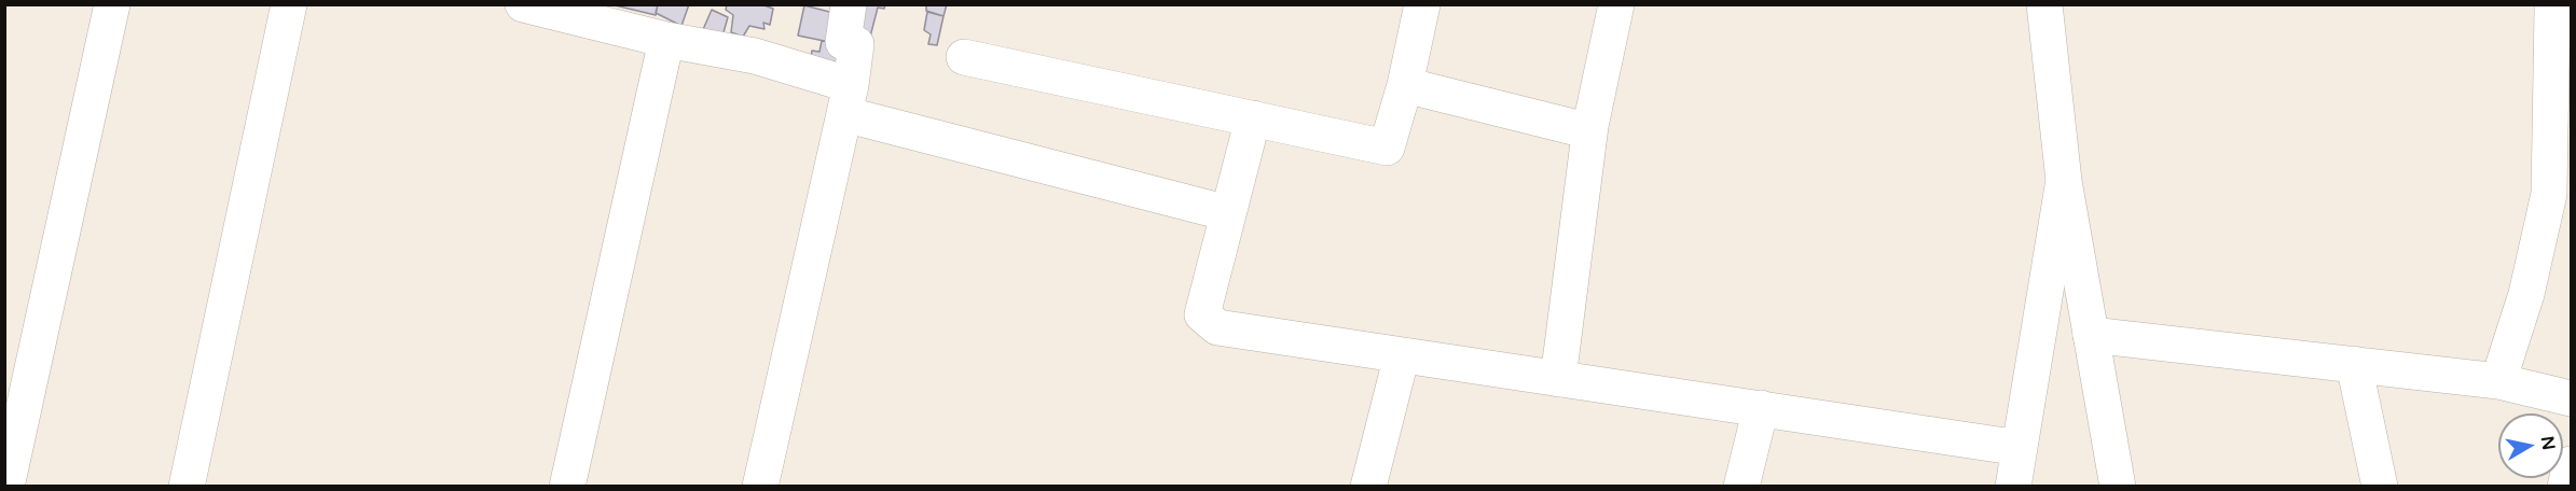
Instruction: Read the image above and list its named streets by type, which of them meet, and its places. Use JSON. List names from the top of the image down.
{
  "north": "right"
}
